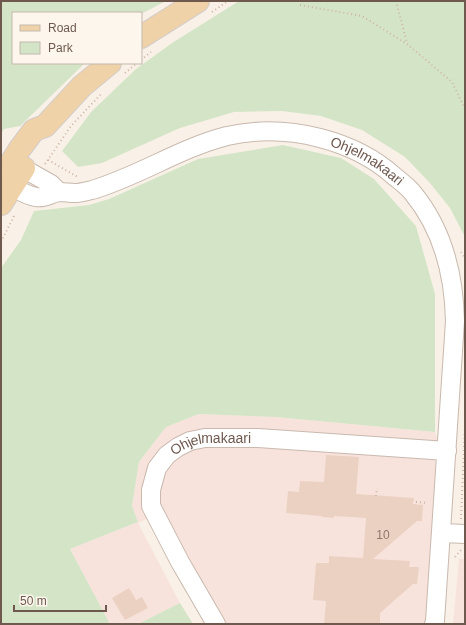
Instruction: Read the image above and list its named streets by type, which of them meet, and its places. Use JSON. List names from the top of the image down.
{
  "streets": {
    "street": ["Ohjelmakaari"]
  },
  "house_numbers": ["10"],
  "legend": ["Road", "Park"],
  "scale_bar": "50 m"
}
